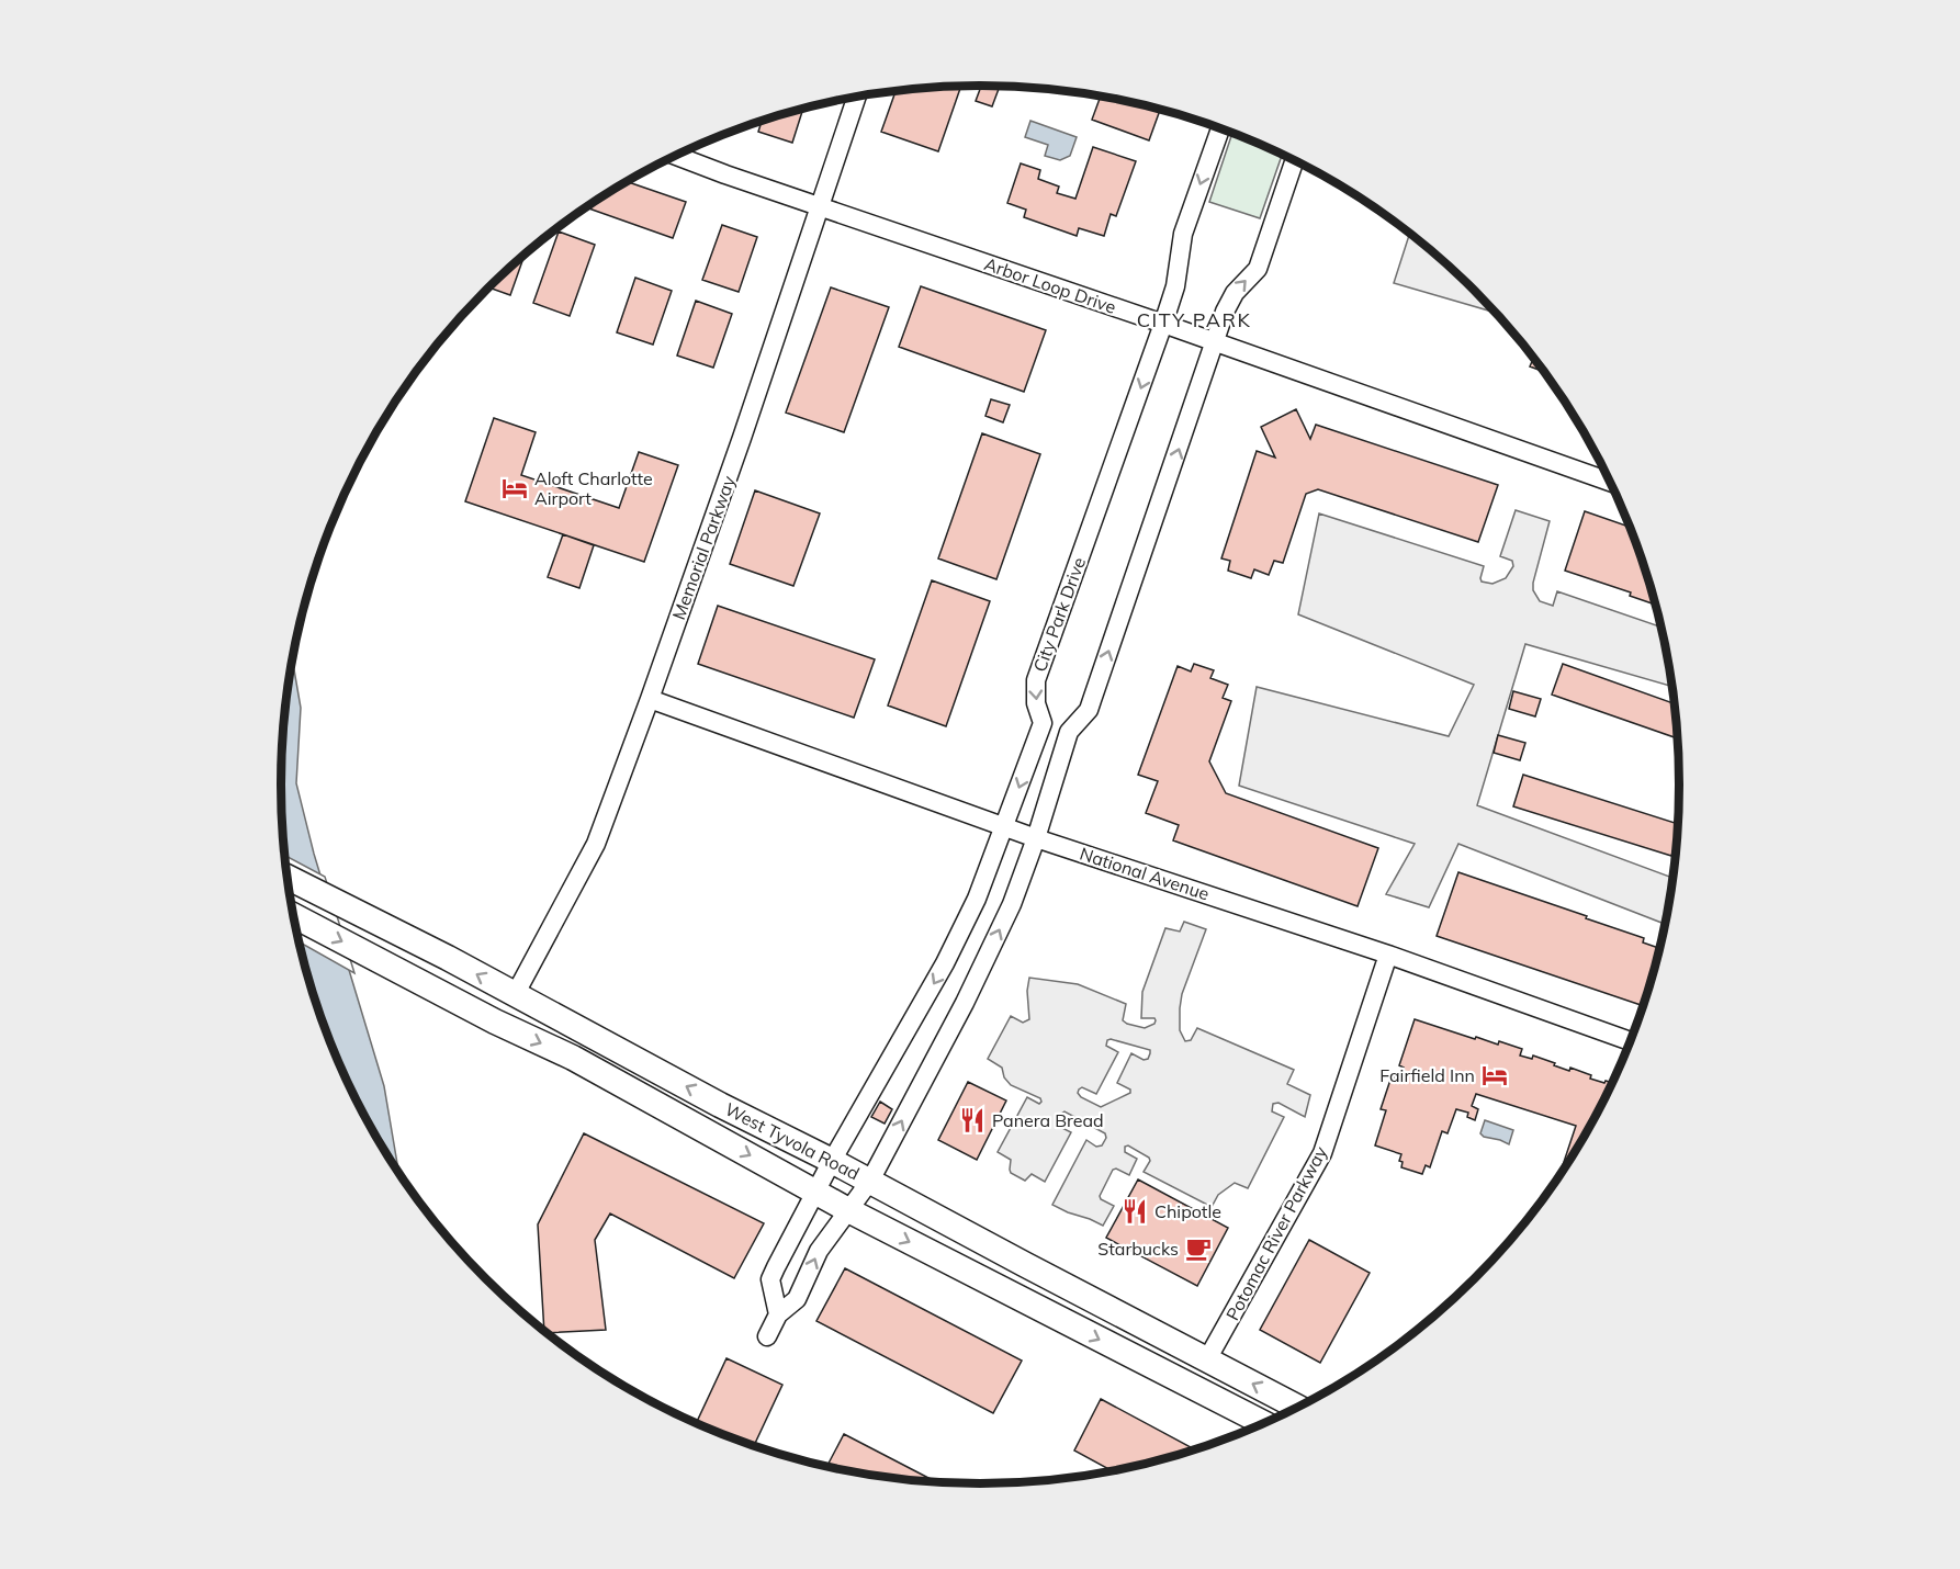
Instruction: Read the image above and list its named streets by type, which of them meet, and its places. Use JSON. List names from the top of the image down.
{
  "streets": {
    "main road": ["West Tyvola Road"],
    "street": [
      "Arbor Loop Drive",
      "Memorial Parkway",
      "City Park Drive",
      "National Avenue",
      "Potomac River Parkway"
    ]
  },
  "crossings": [
    ["Arbor Loop Drive", "Memorial Parkway"],
    ["Arbor Loop Drive", "City Park Drive"],
    ["Memorial Parkway", "National Avenue"],
    ["Memorial Parkway", "West Tyvola Road"],
    ["City Park Drive", "National Avenue"],
    ["City Park Drive", "West Tyvola Road"],
    ["National Avenue", "Potomac River Parkway"],
    ["West Tyvola Road", "Potomac River Parkway"]
  ],
  "districts": ["CITY PARK"],
  "places": {
    "hotel": ["Aloft Charlotte Airport", "Fairfield Inn"],
    "restaurant": ["Panera Bread", "Chipotle"],
    "cafe": ["Starbucks"]
  }
}
